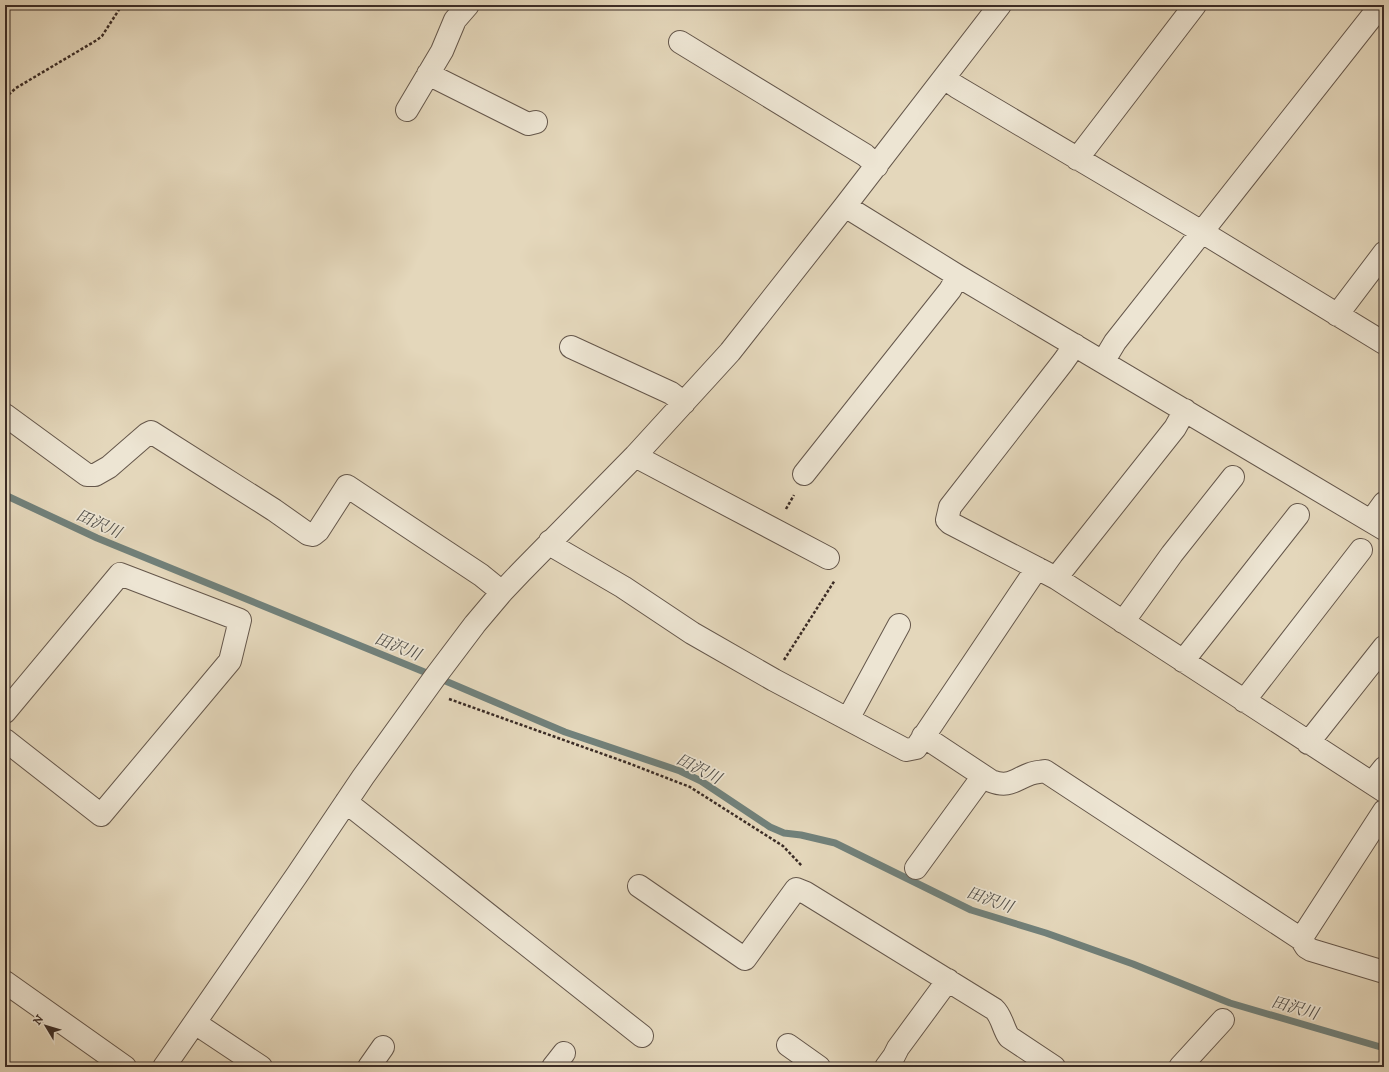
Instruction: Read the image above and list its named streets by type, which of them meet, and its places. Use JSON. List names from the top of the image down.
{
  "water": ["田沢川"],
  "north": "top left"
}
